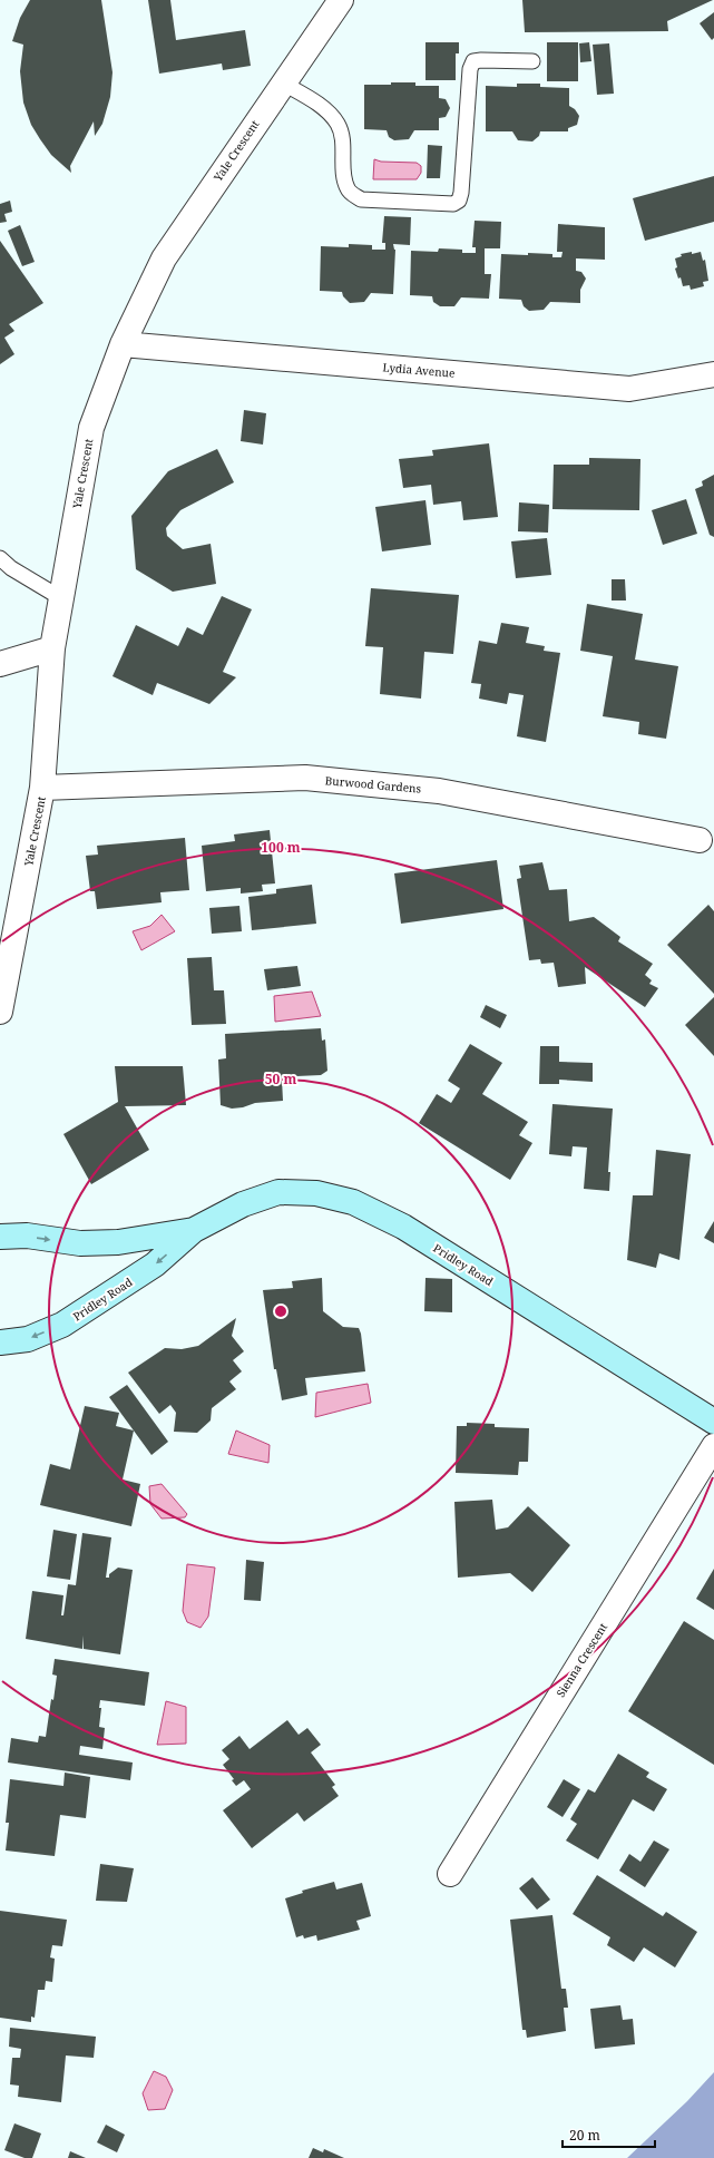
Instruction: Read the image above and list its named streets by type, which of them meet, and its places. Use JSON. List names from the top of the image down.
{
  "streets": {
    "street": [
      "Yale Crescent",
      "Lydia Avenue",
      "Burwood Gardens",
      "Pridley Road",
      "Sienna Crescent"
    ]
  },
  "crossings": [
    ["Yale Crescent", "Lydia Avenue"],
    ["Yale Crescent", "Burwood Gardens"]
  ],
  "scale_bar": "20 m",
  "rings": ["100 m", "50 m"]
}
